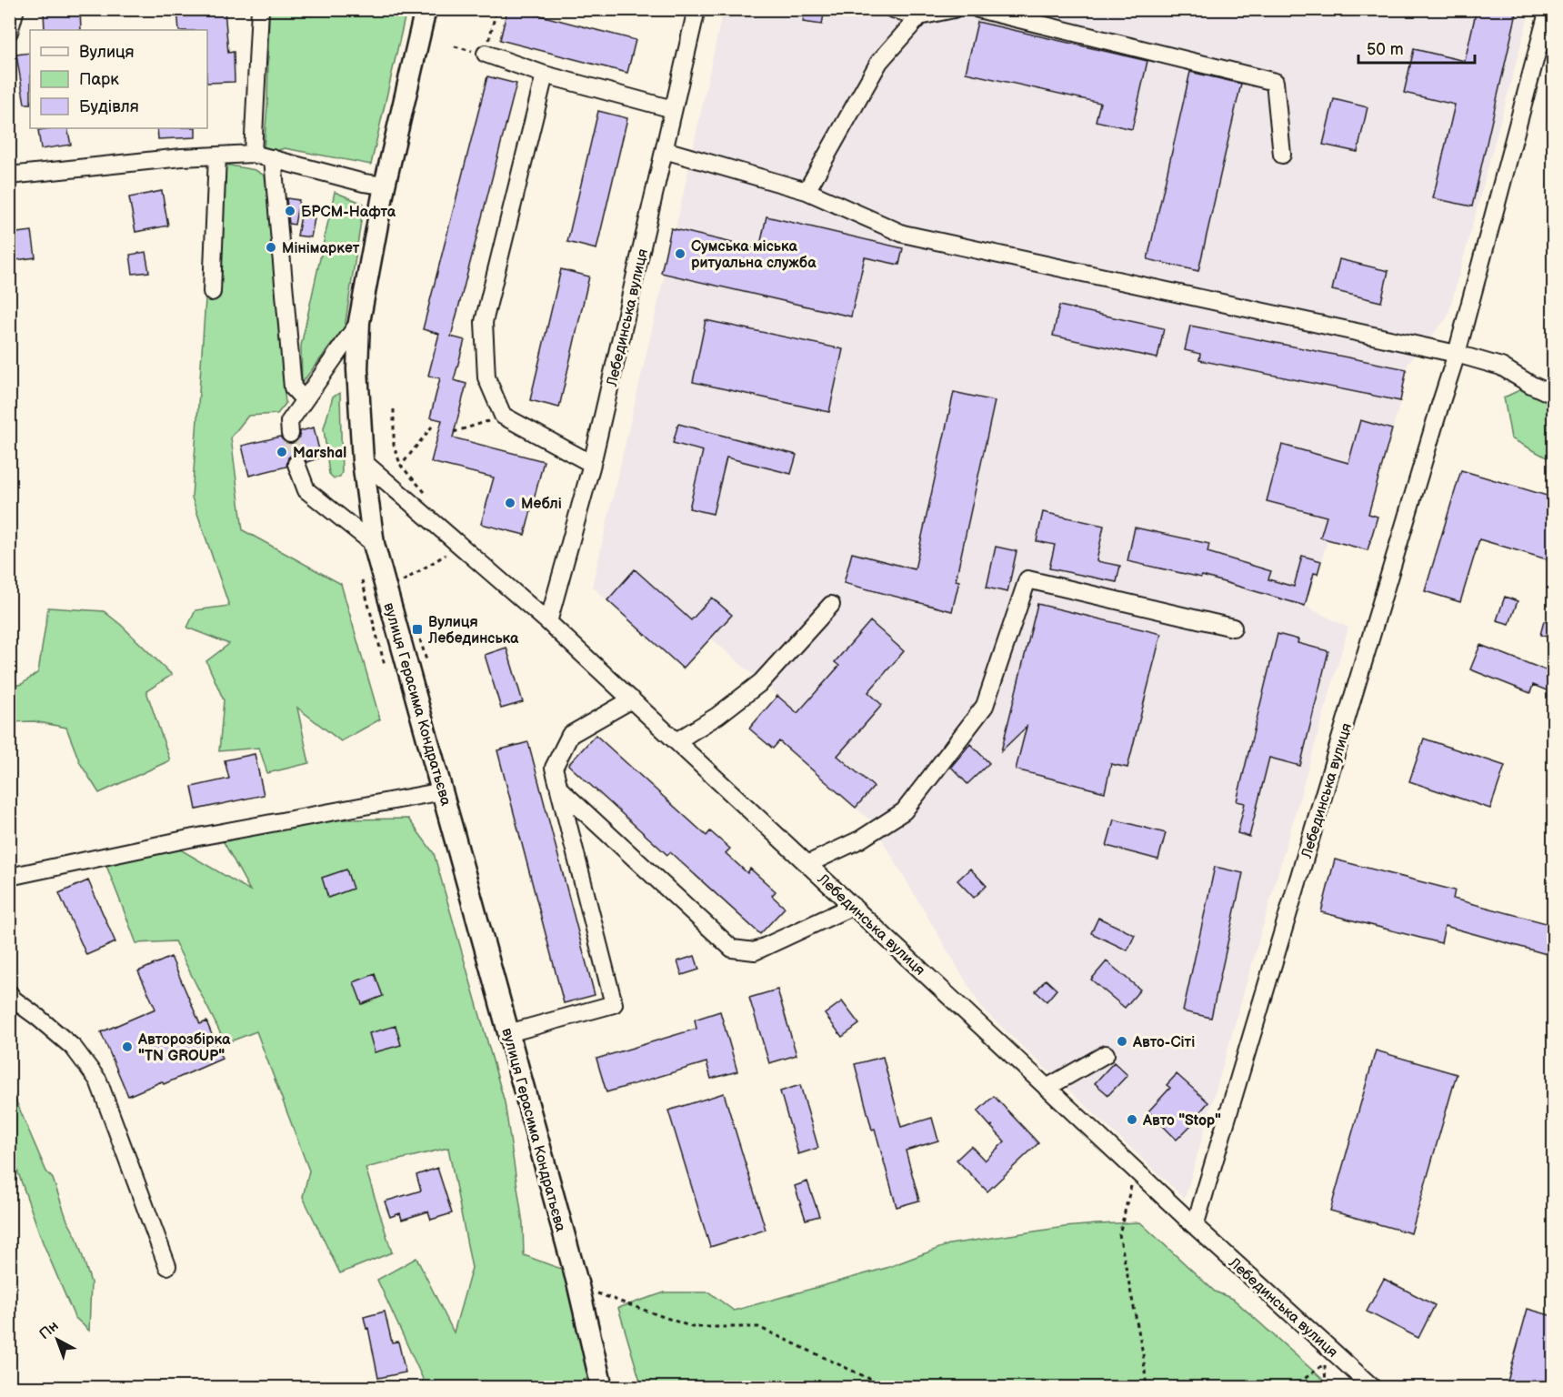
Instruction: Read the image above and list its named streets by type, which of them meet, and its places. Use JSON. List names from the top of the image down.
{
  "streets": {
    "main road": ["вулиця Герасима Кондратьєва"],
    "street": ["Лебединська вулиця"]
  },
  "crossings": [
    ["Лебединська вулиця", "вулиця Герасима Кондратьєва"]
  ],
  "places": {
    "other": [
      "БРСМ-Нафта",
      "Мінімаркет",
      "Сумська міська ритуальна служба",
      "Marshal",
      "Меблі",
      "Авто-Сіті",
      "Авторозбірка \"TN GROUP\"",
      "Авто \"Stop\""
    ],
    "transit": ["Вулиця Лебединська"]
  },
  "legend": ["Вулиця", "Парк", "Будівля"],
  "scale_bar": "50 m",
  "north": "top left"
}
